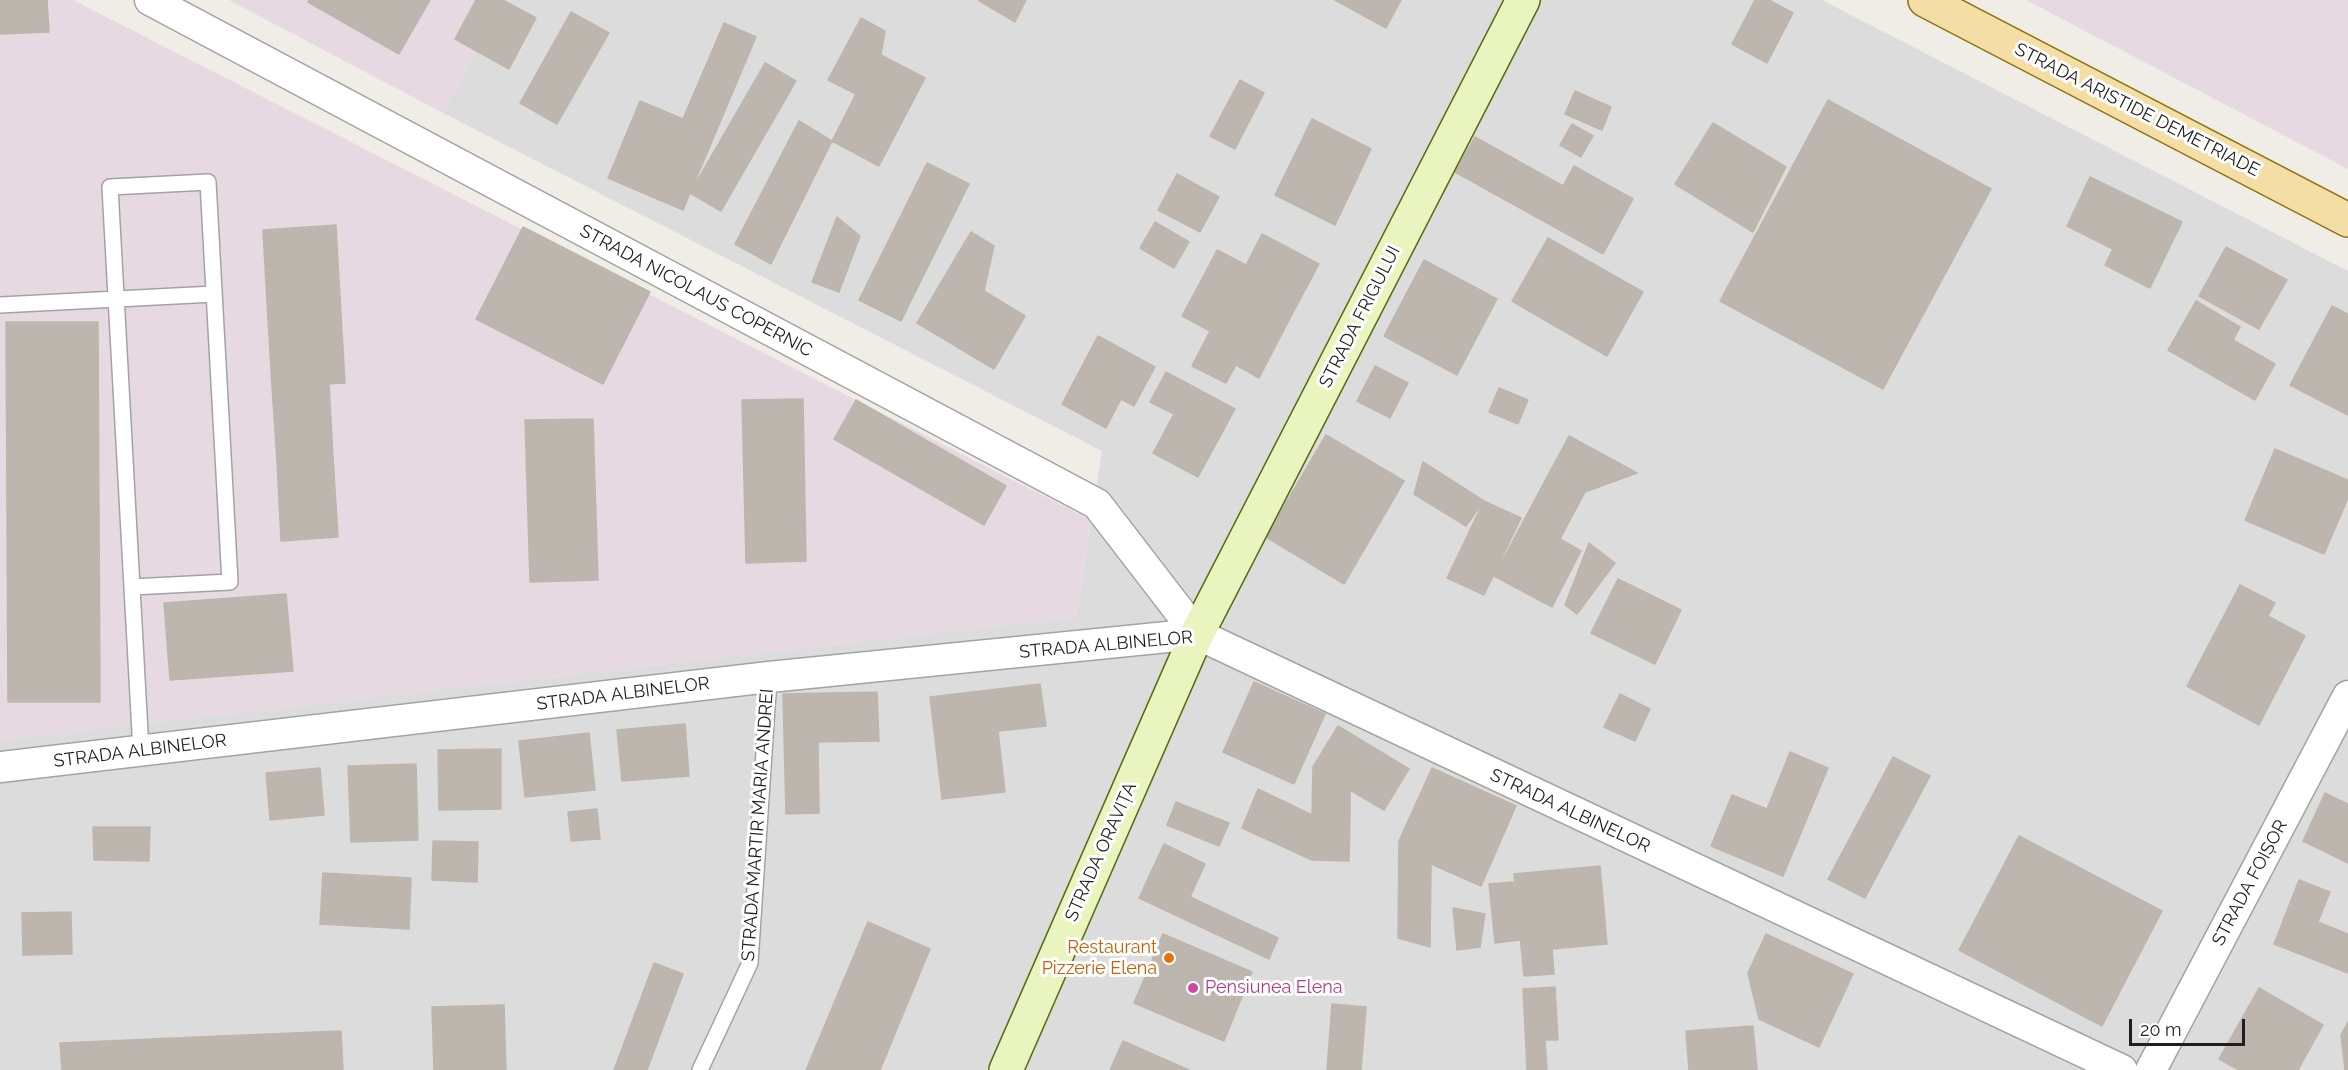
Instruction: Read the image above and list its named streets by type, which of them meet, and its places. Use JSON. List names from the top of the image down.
{
  "streets": {
    "main road": ["STRADA ARISTIDE DEMETRIADE", "STRADA FRIGULUI", "STRADA ORAVIȚA"],
    "street": ["STRADA NICOLAUS COPERNIC", "STRADA ALBINELOR", "STRADA FOIȘOR"],
    "lane": ["STRADA MARTIR MARIA ANDREI"]
  },
  "crossings": [
    ["STRADA NICOLAUS COPERNIC", "STRADA FRIGULUI"],
    ["STRADA NICOLAUS COPERNIC", "STRADA ALBINELOR"],
    ["STRADA NICOLAUS COPERNIC", "STRADA ORAVIȚA"],
    ["STRADA FRIGULUI", "STRADA ALBINELOR"],
    ["STRADA FRIGULUI", "STRADA ORAVIȚA"],
    ["STRADA ALBINELOR", "STRADA MARTIR MARIA ANDREI"],
    ["STRADA ALBINELOR", "STRADA ORAVIȚA"]
  ],
  "places": ["Restaurant Pizzerie Elena", "Pensiunea Elena"],
  "scale_bar": "20 m"
}
